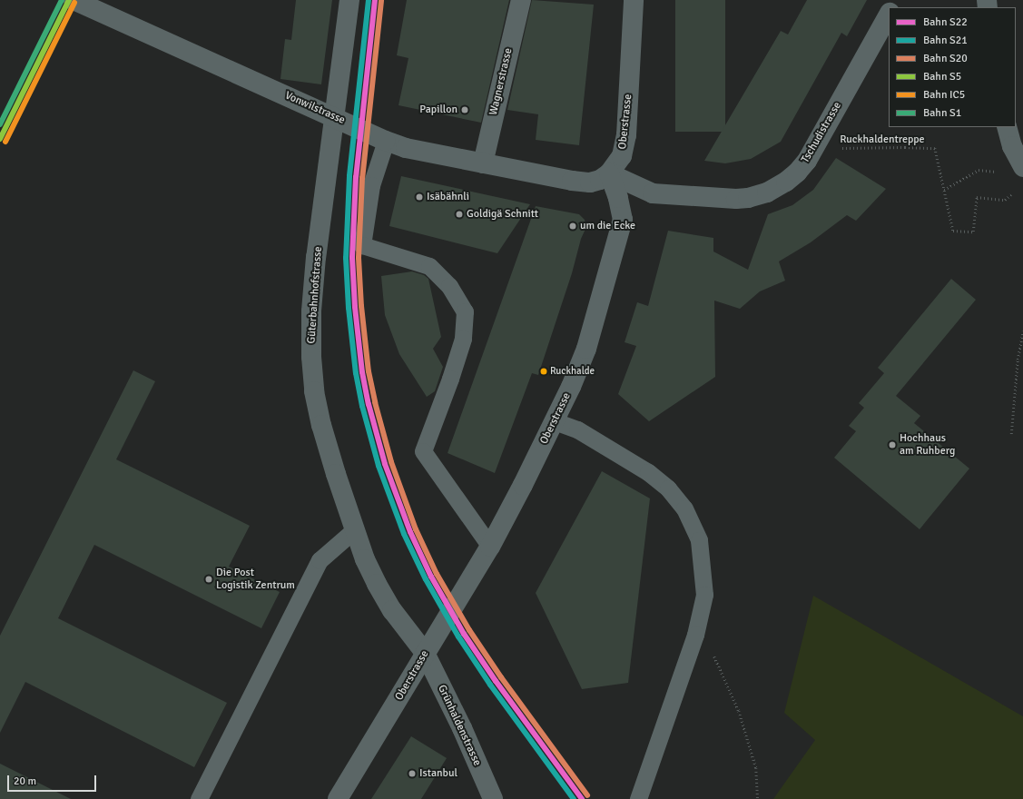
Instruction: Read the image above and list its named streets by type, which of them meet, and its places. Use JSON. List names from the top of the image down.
{
  "streets": {
    "street": [
      "Wagnerstrasse",
      "Vonwilstrasse",
      "Oberstrasse",
      "Tschudistrasse",
      "Güterbahnhofstrasse",
      "Grünhaldenstrasse"
    ],
    "path": ["Ruckhaldentreppe"]
  },
  "crossings": [
    ["Wagnerstrasse", "Vonwilstrasse"],
    ["Vonwilstrasse", "Oberstrasse"],
    ["Vonwilstrasse", "Tschudistrasse"],
    ["Oberstrasse", "Tschudistrasse"],
    ["Oberstrasse", "Güterbahnhofstrasse"],
    ["Oberstrasse", "Grünhaldenstrasse"],
    ["Güterbahnhofstrasse", "Grünhaldenstrasse"]
  ],
  "places": [
    "Papillon",
    "Isäbähnli",
    "Goldigä Schnitt",
    "um die Ecke",
    "Ruckhalde",
    "Hochhaus am Ruhberg",
    "Die Post Logistik Zentrum",
    "Istanbul"
  ],
  "lines": [
    "rail line S22",
    "rail line S21",
    "rail line S5",
    "rail line S1",
    "rail line S20",
    "rail line IC5"
  ],
  "legend": [
    "Bahn S22",
    "Bahn S21",
    "Bahn S20",
    "Bahn S5",
    "Bahn IC5",
    "Bahn S1"
  ],
  "scale_bar": "20 m"
}
